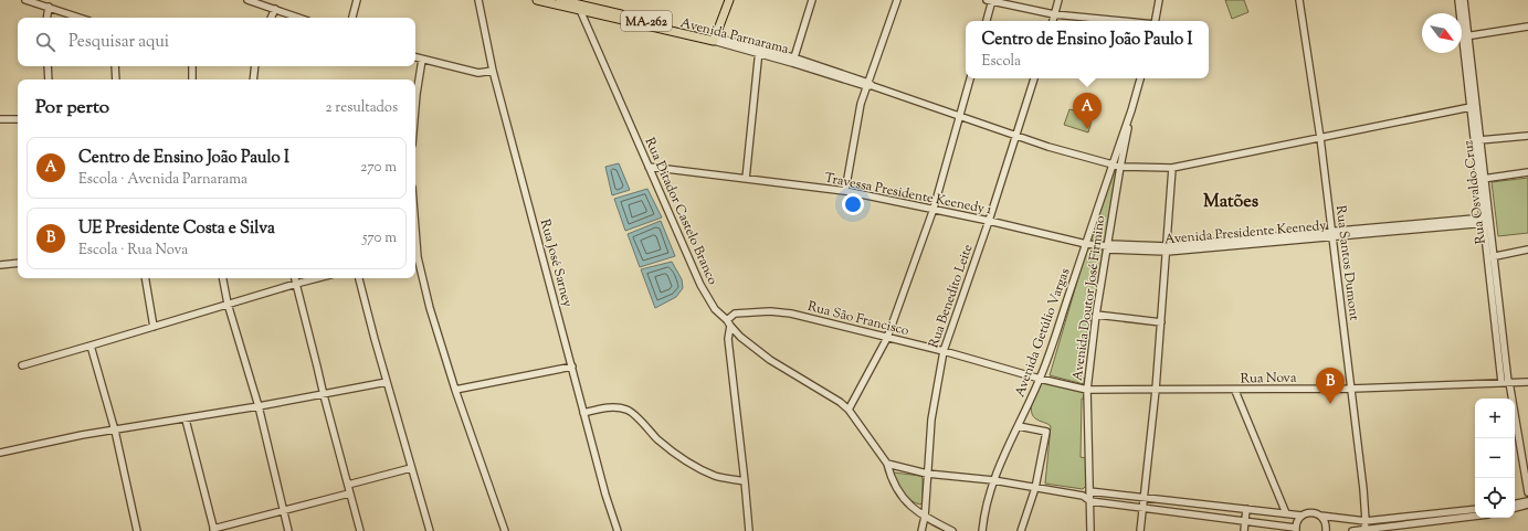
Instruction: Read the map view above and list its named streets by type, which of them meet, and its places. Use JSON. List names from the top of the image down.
{
  "streets": {
    "main road": ["MA-262", "Avenida Parnarama"],
    "street": [
      "Rua Osvaldo Cruz",
      "Travessa Presidente Keenedy 1",
      "Rua Ditador Castelo Branco",
      "Avenida Presidente Keenedy",
      "Rua José Sarney",
      "Rua Santos Dumont",
      "Rua Benedito Leite",
      "Avenida Doutor José Firmino",
      "Rua São Francisco",
      "Avenida Getúlio Vargas",
      "Rua Nova"
    ]
  },
  "crossings": [
    ["Avenida Parnarama", "Rua Osvaldo Cruz"],
    ["Avenida Parnarama", "Rua Ditador Castelo Branco"],
    ["Avenida Parnarama", "Rua Santos Dumont"],
    ["Avenida Parnarama", "Rua Benedito Leite"],
    ["Avenida Parnarama", "Avenida Doutor José Firmino"],
    ["Avenida Parnarama", "Avenida Getúlio Vargas"],
    ["Rua Osvaldo Cruz", "Avenida Presidente Keenedy"],
    ["Rua Osvaldo Cruz", "Rua Nova"],
    ["Travessa Presidente Keenedy 1", "Rua Ditador Castelo Branco"],
    ["Travessa Presidente Keenedy 1", "Avenida Presidente Keenedy"],
    ["Travessa Presidente Keenedy 1", "Rua Benedito Leite"],
    ["Travessa Presidente Keenedy 1", "Avenida Doutor José Firmino"],
    ["Travessa Presidente Keenedy 1", "Avenida Getúlio Vargas"],
    ["Rua Ditador Castelo Branco", "Rua Benedito Leite"],
    ["Rua Ditador Castelo Branco", "Rua São Francisco"],
    ["Avenida Presidente Keenedy", "Rua Santos Dumont"],
    ["Avenida Presidente Keenedy", "Avenida Doutor José Firmino"],
    ["Rua Santos Dumont", "Rua Nova"],
    ["Rua Benedito Leite", "Rua São Francisco"],
    ["Avenida Doutor José Firmino", "Rua São Francisco"],
    ["Avenida Doutor José Firmino", "Avenida Getúlio Vargas"],
    ["Avenida Doutor José Firmino", "Rua Nova"],
    ["Rua São Francisco", "Avenida Getúlio Vargas"],
    ["Rua São Francisco", "Rua Nova"]
  ],
  "districts": ["Matões"],
  "north": "bottom right",
  "page": {
    "search": "Pesquisar aqui",
    "popup": ["Centro de Ensino João Paulo I", "Escola"],
    "heading": ["Por perto", "2 resultados"],
    "pins": ["A", "B"],
    "list": [
      {
        "mark": "A",
        "name": "Centro de Ensino João Paulo I",
        "note": "Escola · Avenida Parnarama",
        "value": "270 m"
      },
      {
        "mark": "B",
        "name": "UE Presidente Costa e Silva",
        "note": "Escola · Rua Nova",
        "value": "570 m"
      }
    ],
    "map_buttons": ["+", "−"]
  }
}
